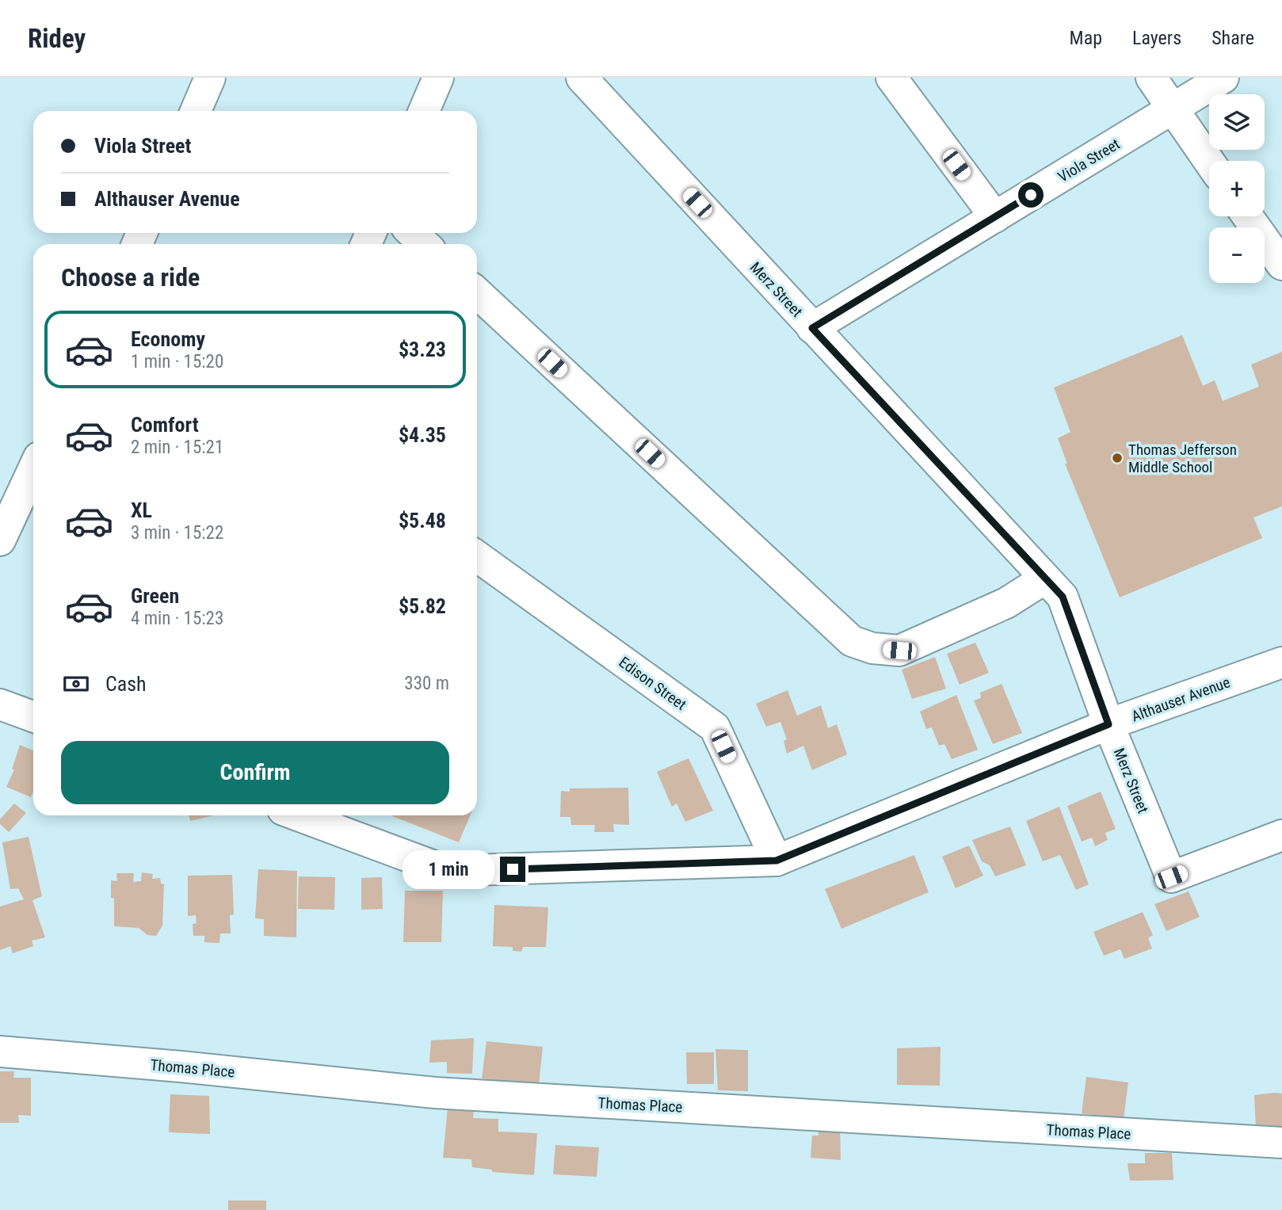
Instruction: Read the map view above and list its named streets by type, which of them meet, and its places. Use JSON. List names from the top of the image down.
{
  "streets": {
    "street": [
      "Viola Street",
      "Merz Street",
      "Edison Street",
      "Althauser Avenue",
      "Thomas Place"
    ]
  },
  "crossings": [
    ["Viola Street", "Merz Street"],
    ["Merz Street", "Althauser Avenue"],
    ["Edison Street", "Althauser Avenue"]
  ],
  "places": ["Thomas Jefferson Middle School"],
  "page": {
    "header": "Ridey",
    "nav": ["Map", "Layers", "Share"],
    "map_buttons": ["+", "−"],
    "banner": ["Viola Street", "Althauser Avenue"],
    "heading": "Choose a ride",
    "list": [
      {
        "name": "Economy",
        "note": "1 min · 15:20",
        "value": "$3.23"
      },
      {
        "name": "Comfort",
        "note": "2 min · 15:21",
        "value": "$4.35"
      },
      {
        "name": "XL",
        "note": "3 min · 15:22",
        "value": "$5.48"
      },
      {
        "name": "Green",
        "note": "4 min · 15:23",
        "value": "$5.82"
      }
    ],
    "pay": ["Cash", "330 m"],
    "buttons": "Confirm",
    "bubble": "1 min"
  }
}
